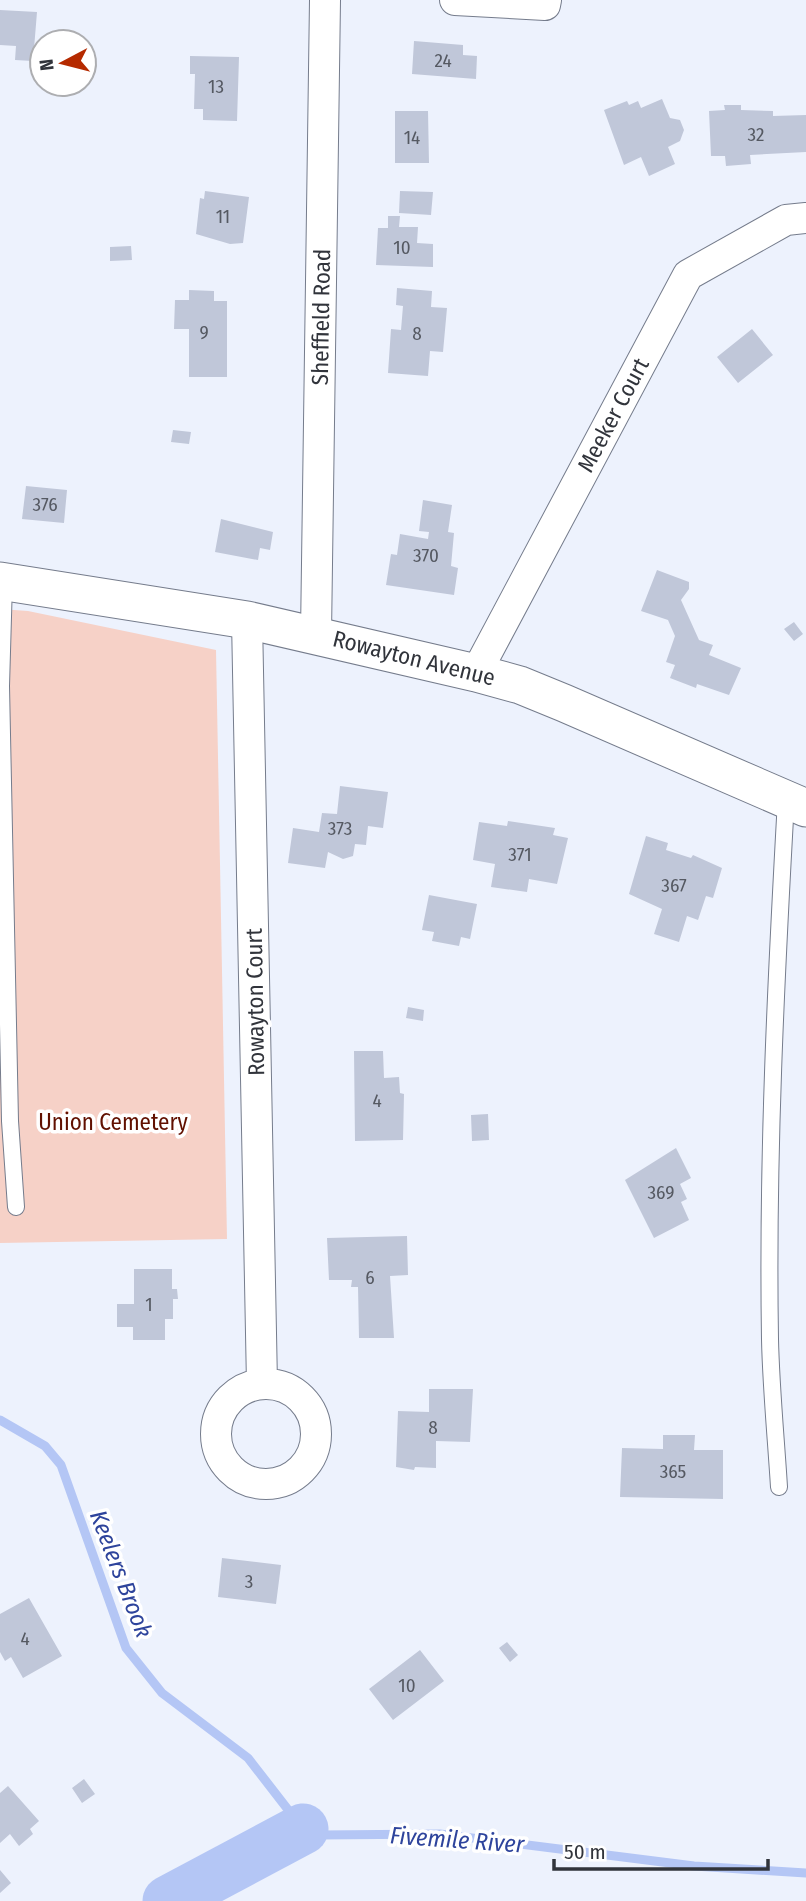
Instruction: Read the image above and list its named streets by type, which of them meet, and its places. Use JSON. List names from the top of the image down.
{
  "streets": {
    "street": [
      "Sheffield Road",
      "Meeker Court",
      "Rowayton Avenue",
      "Rowayton Court"
    ]
  },
  "crossings": [
    ["Sheffield Road", "Rowayton Avenue"],
    ["Meeker Court", "Rowayton Avenue"],
    ["Rowayton Avenue", "Rowayton Court"]
  ],
  "water": ["Keelers Brook", "Fivemile River"],
  "parks": ["Union Cemetery"],
  "house_numbers": [
    "24",
    "13",
    "32",
    "14",
    "11",
    "10",
    "9",
    "8",
    "376",
    "370",
    "373",
    "371",
    "367",
    "4",
    "369",
    "6",
    "1",
    "8",
    "365",
    "3",
    "4",
    "10"
  ],
  "scale_bar": "50 m",
  "north": "left"
}
